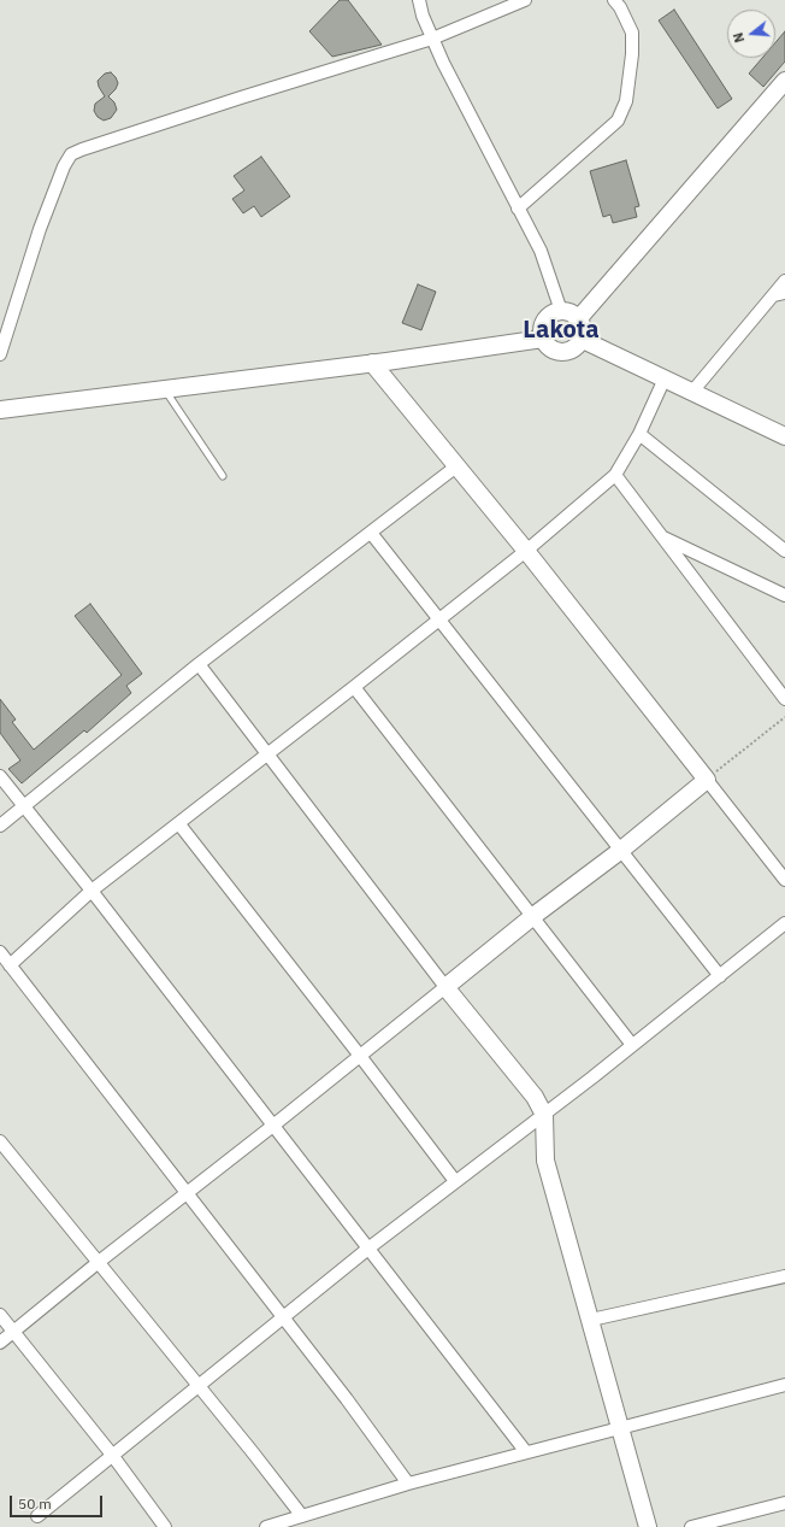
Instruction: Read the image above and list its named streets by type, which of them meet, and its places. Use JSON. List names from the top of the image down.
{
  "districts": ["Lakota"],
  "scale_bar": "50 m",
  "north": "left"
}
